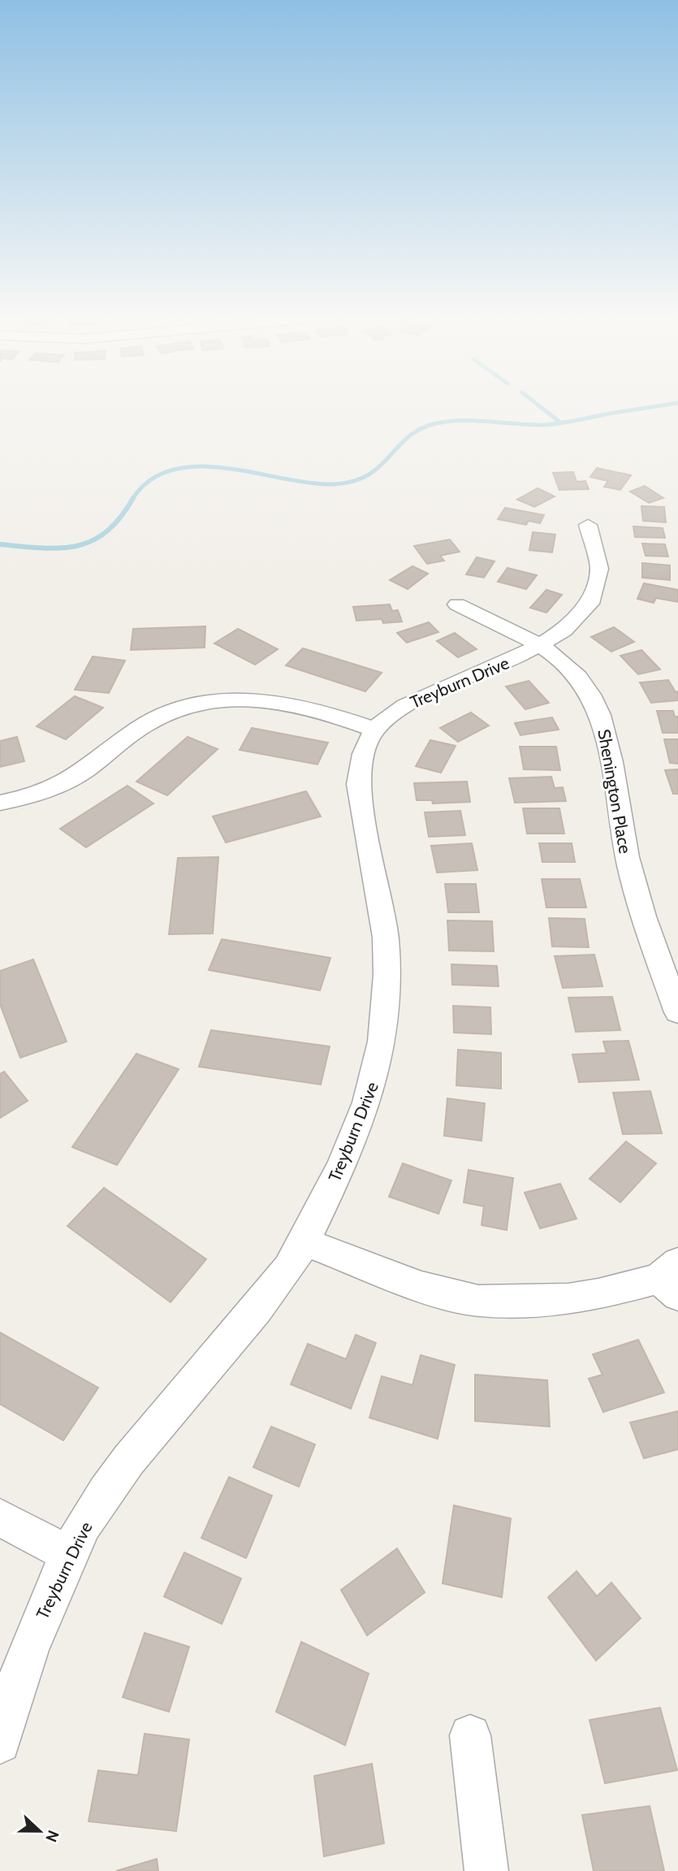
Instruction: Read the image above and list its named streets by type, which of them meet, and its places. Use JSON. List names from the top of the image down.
{
  "streets": {
    "street": ["Treyburn Drive", "Shenington Place"]
  },
  "crossings": [
    ["Treyburn Drive", "Shenington Place"]
  ],
  "north": "right"
}
